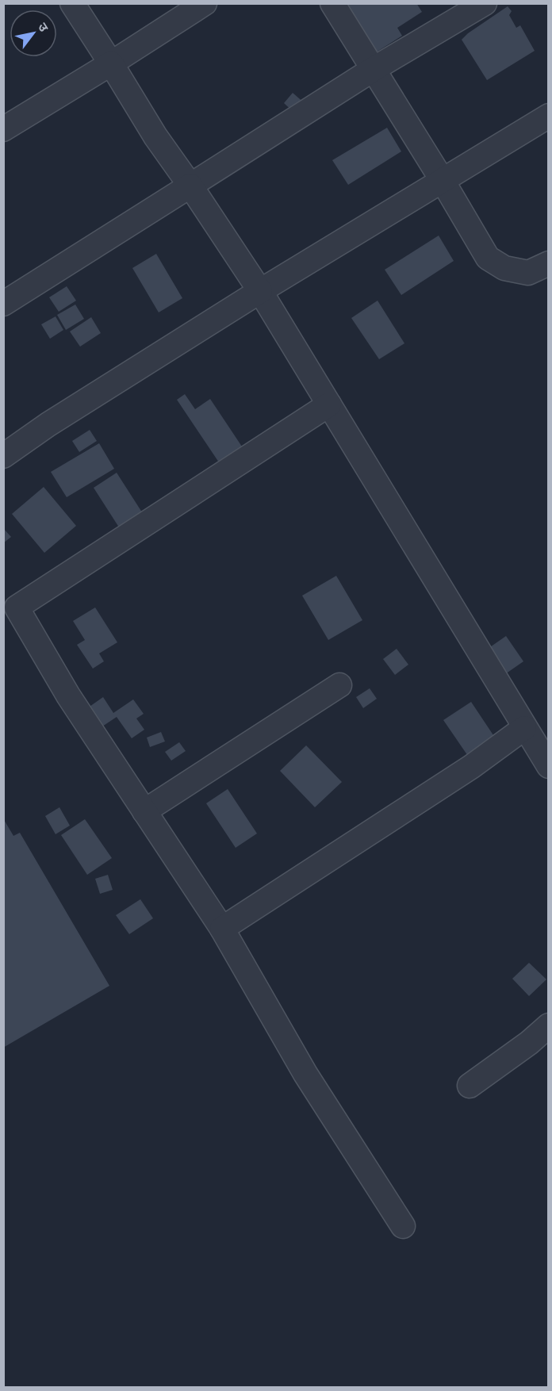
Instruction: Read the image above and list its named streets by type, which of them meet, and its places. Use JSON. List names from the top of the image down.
{
  "north": "top right"
}
